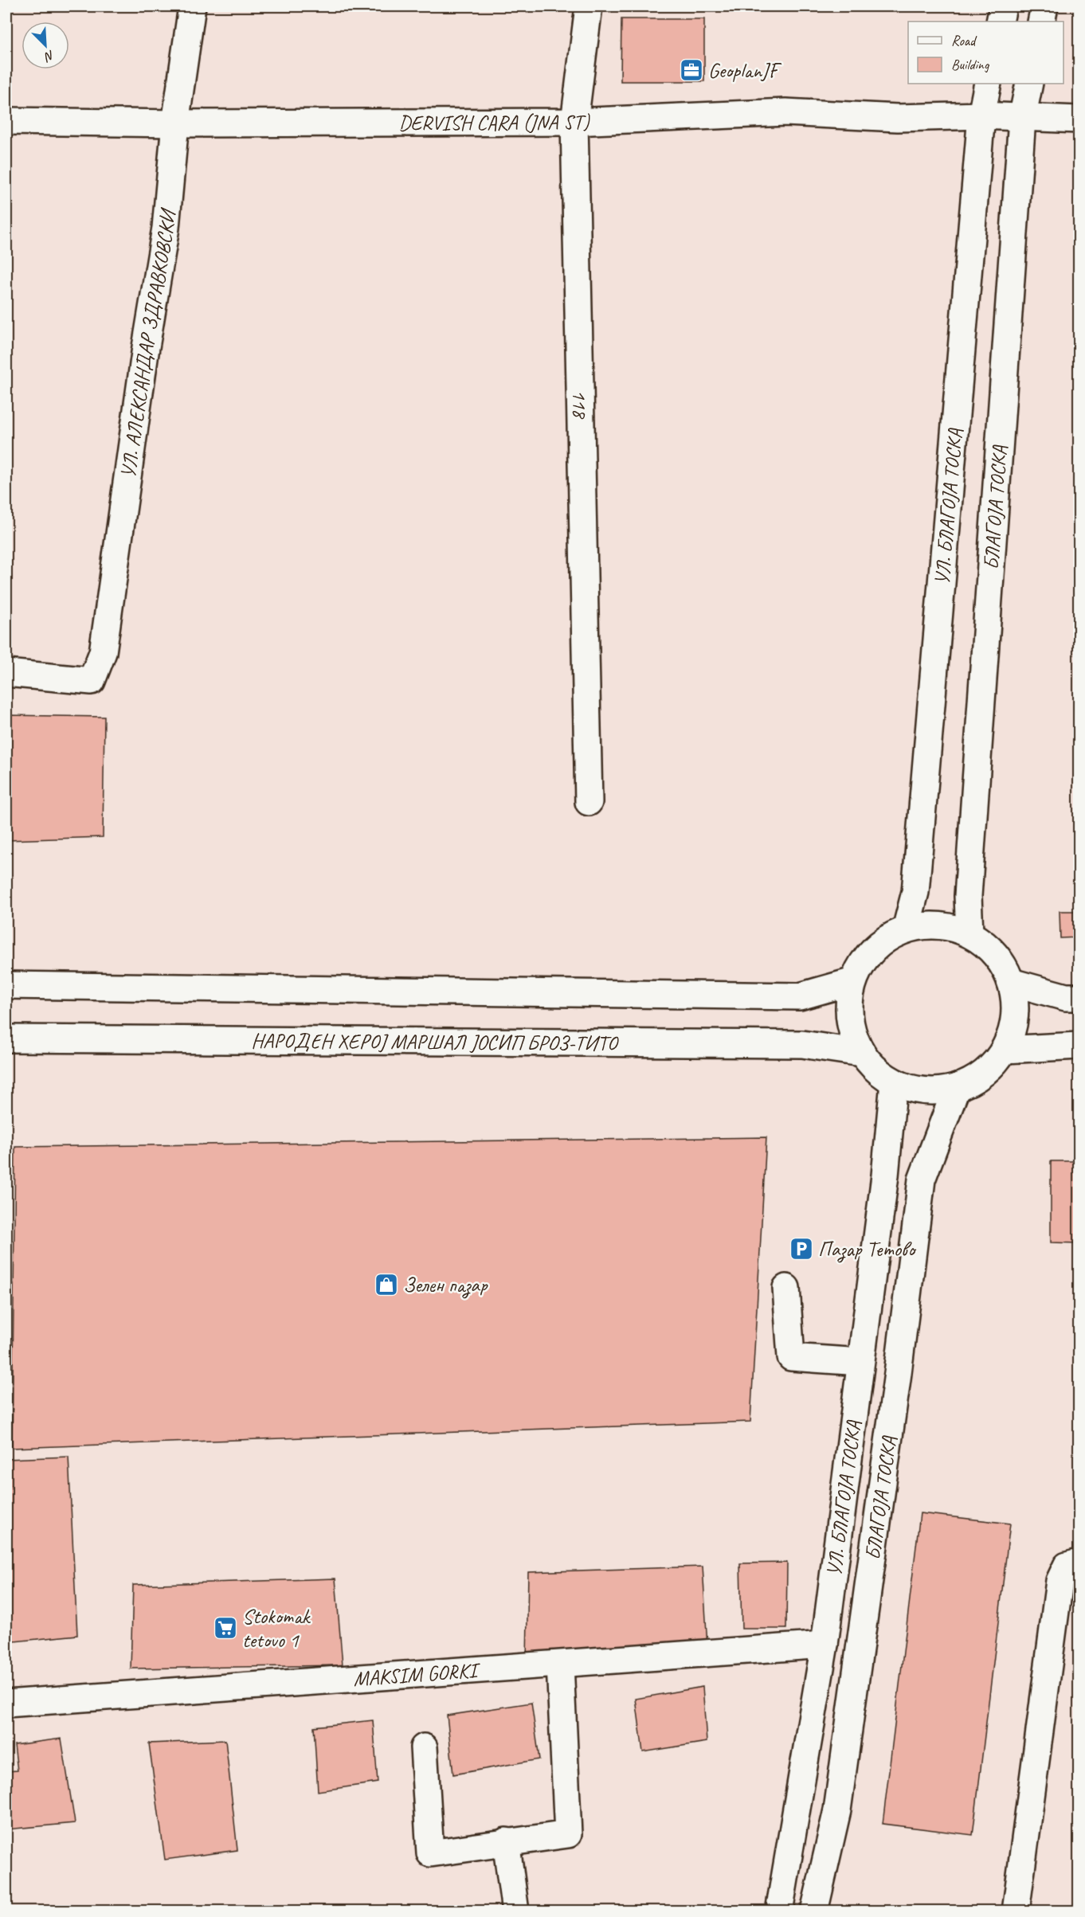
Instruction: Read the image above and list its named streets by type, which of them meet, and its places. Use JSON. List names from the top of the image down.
{
  "streets": {
    "street": [
      "DERVISH CARA (JNA ST)",
      "УЛ. АЛЕКСАНДАР ЗДРАВКОВСКИ",
      "118",
      "УЛ. БЛАГОЈА ТОСКА",
      "БЛАГОЈА ТОСКА",
      "НАРОДЕН ХЕРОЈ МАРШАЛ ЈОСИП БРОЗ-ТИТО",
      "MAKSIM GORKI"
    ]
  },
  "crossings": [
    ["DERVISH CARA (JNA ST)", "УЛ. АЛЕКСАНДАР ЗДРАВКОВСКИ"],
    ["DERVISH CARA (JNA ST)", "118"],
    ["DERVISH CARA (JNA ST)", "УЛ. БЛАГОЈА ТОСКА"],
    ["DERVISH CARA (JNA ST)", "БЛАГОЈА ТОСКА"],
    ["УЛ. БЛАГОЈА ТОСКА", "БЛАГОЈА ТОСКА"],
    ["УЛ. БЛАГОЈА ТОСКА", "НАРОДЕН ХЕРОЈ МАРШАЛ ЈОСИП БРОЗ-ТИТО"],
    ["УЛ. БЛАГОЈА ТОСКА", "MAKSIM GORKI"],
    ["БЛАГОЈА ТОСКА", "НАРОДЕН ХЕРОЈ МАРШАЛ ЈОСИП БРОЗ-ТИТО"]
  ],
  "places": {
    "office": ["GeoplanJF"],
    "parking": ["Пазар Тетово"],
    "shop": ["Зелен пазар"],
    "supermarket": ["Stokomak tetovo 1"]
  },
  "legend": ["Road", "Building"],
  "north": "bottom right"
}
